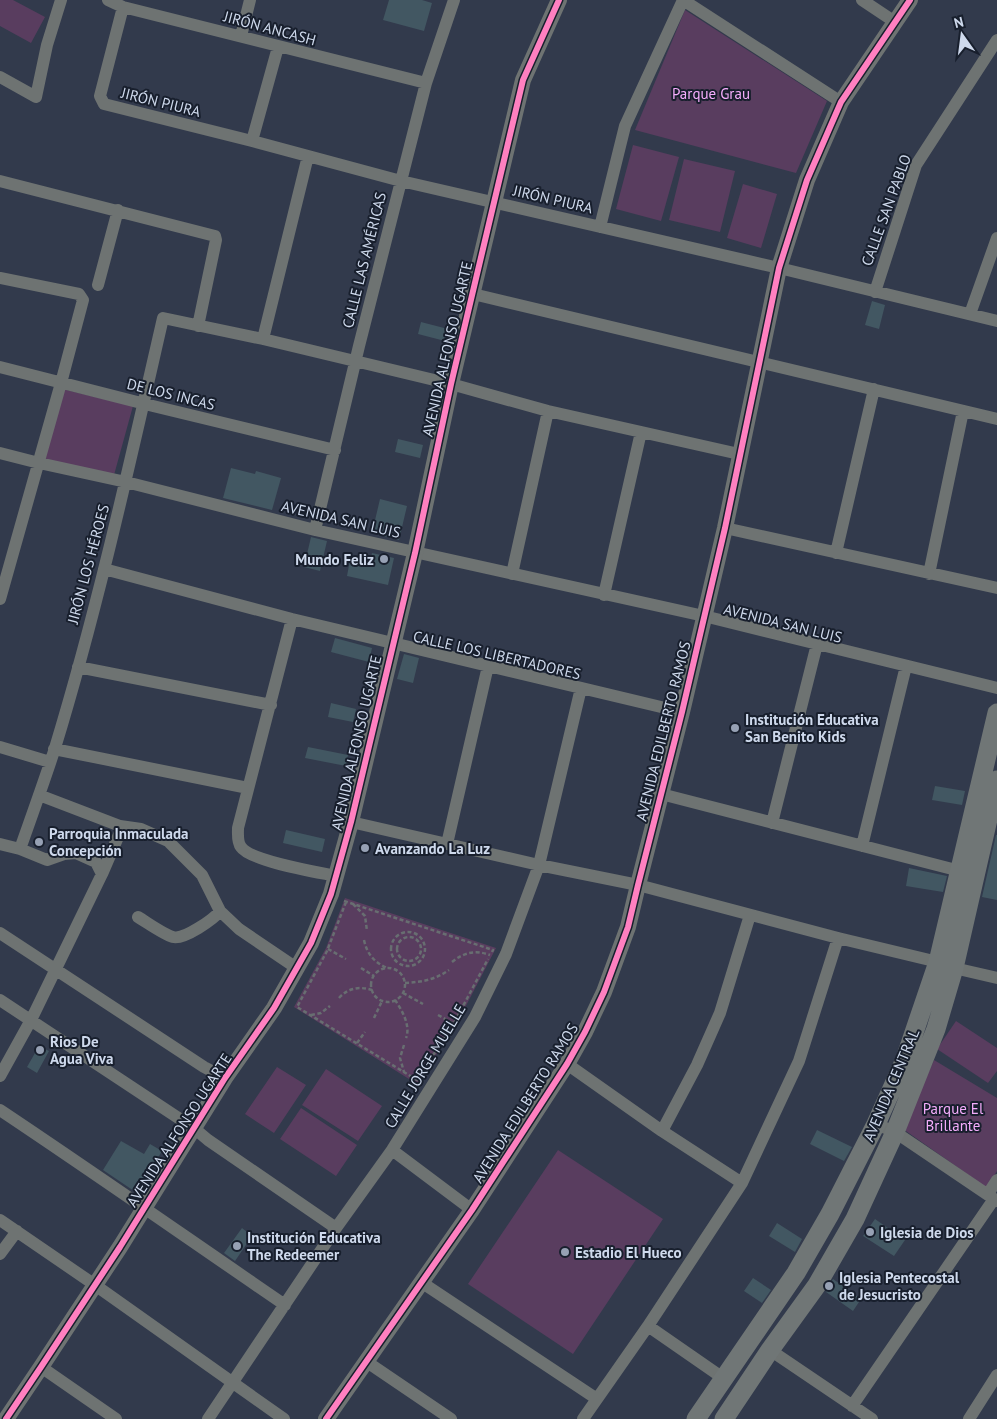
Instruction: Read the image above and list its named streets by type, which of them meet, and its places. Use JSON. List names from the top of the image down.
{
  "streets": {
    "main road": ["AVENIDA CENTRAL"],
    "street": [
      "JIRÓN ANCASH",
      "JIRÓN PIURA",
      "CALLE SAN PABLO",
      "CALLE LAS AMÉRICAS",
      "AVENIDA ALFONSO UGARTE",
      "DE LOS INCAS",
      "AVENIDA SAN LUIS",
      "JIRÓN LOS HÉROES",
      "CALLE LOS LIBERTADORES",
      "AVENIDA EDILBERTO RAMOS",
      "CALLE JORGE MUELLE"
    ]
  },
  "crossings": [
    ["JIRÓN ANCASH", "JIRÓN PIURA"],
    ["JIRÓN ANCASH", "CALLE LAS AMÉRICAS"],
    ["JIRÓN PIURA", "CALLE SAN PABLO"],
    ["JIRÓN PIURA", "CALLE LAS AMÉRICAS"],
    ["JIRÓN PIURA", "AVENIDA ALFONSO UGARTE"],
    ["JIRÓN PIURA", "AVENIDA EDILBERTO RAMOS"],
    ["CALLE LAS AMÉRICAS", "DE LOS INCAS"],
    ["CALLE LAS AMÉRICAS", "AVENIDA SAN LUIS"],
    ["AVENIDA ALFONSO UGARTE", "AVENIDA SAN LUIS"],
    ["AVENIDA ALFONSO UGARTE", "CALLE LOS LIBERTADORES"],
    ["DE LOS INCAS", "JIRÓN LOS HÉROES"],
    ["AVENIDA SAN LUIS", "JIRÓN LOS HÉROES"],
    ["AVENIDA SAN LUIS", "AVENIDA EDILBERTO RAMOS"],
    ["JIRÓN LOS HÉROES", "CALLE LOS LIBERTADORES"],
    ["CALLE LOS LIBERTADORES", "AVENIDA EDILBERTO RAMOS"],
    ["CALLE LOS LIBERTADORES", "CALLE JORGE MUELLE"]
  ],
  "parks": ["Parque Grau", "Parque El Brillante"],
  "places": [
    "Mundo Feliz",
    "Institución Educativa San Benito Kids",
    "Parroquia Inmaculada Concepción",
    "Avanzando La Luz",
    "Rios De Agua Viva",
    "Iglesia de Dios",
    "Institución Educativa The Redeemer",
    "Estadio El Hueco",
    "Iglesia Pentecostal de Jesucristo"
  ],
  "north": "top"
}
